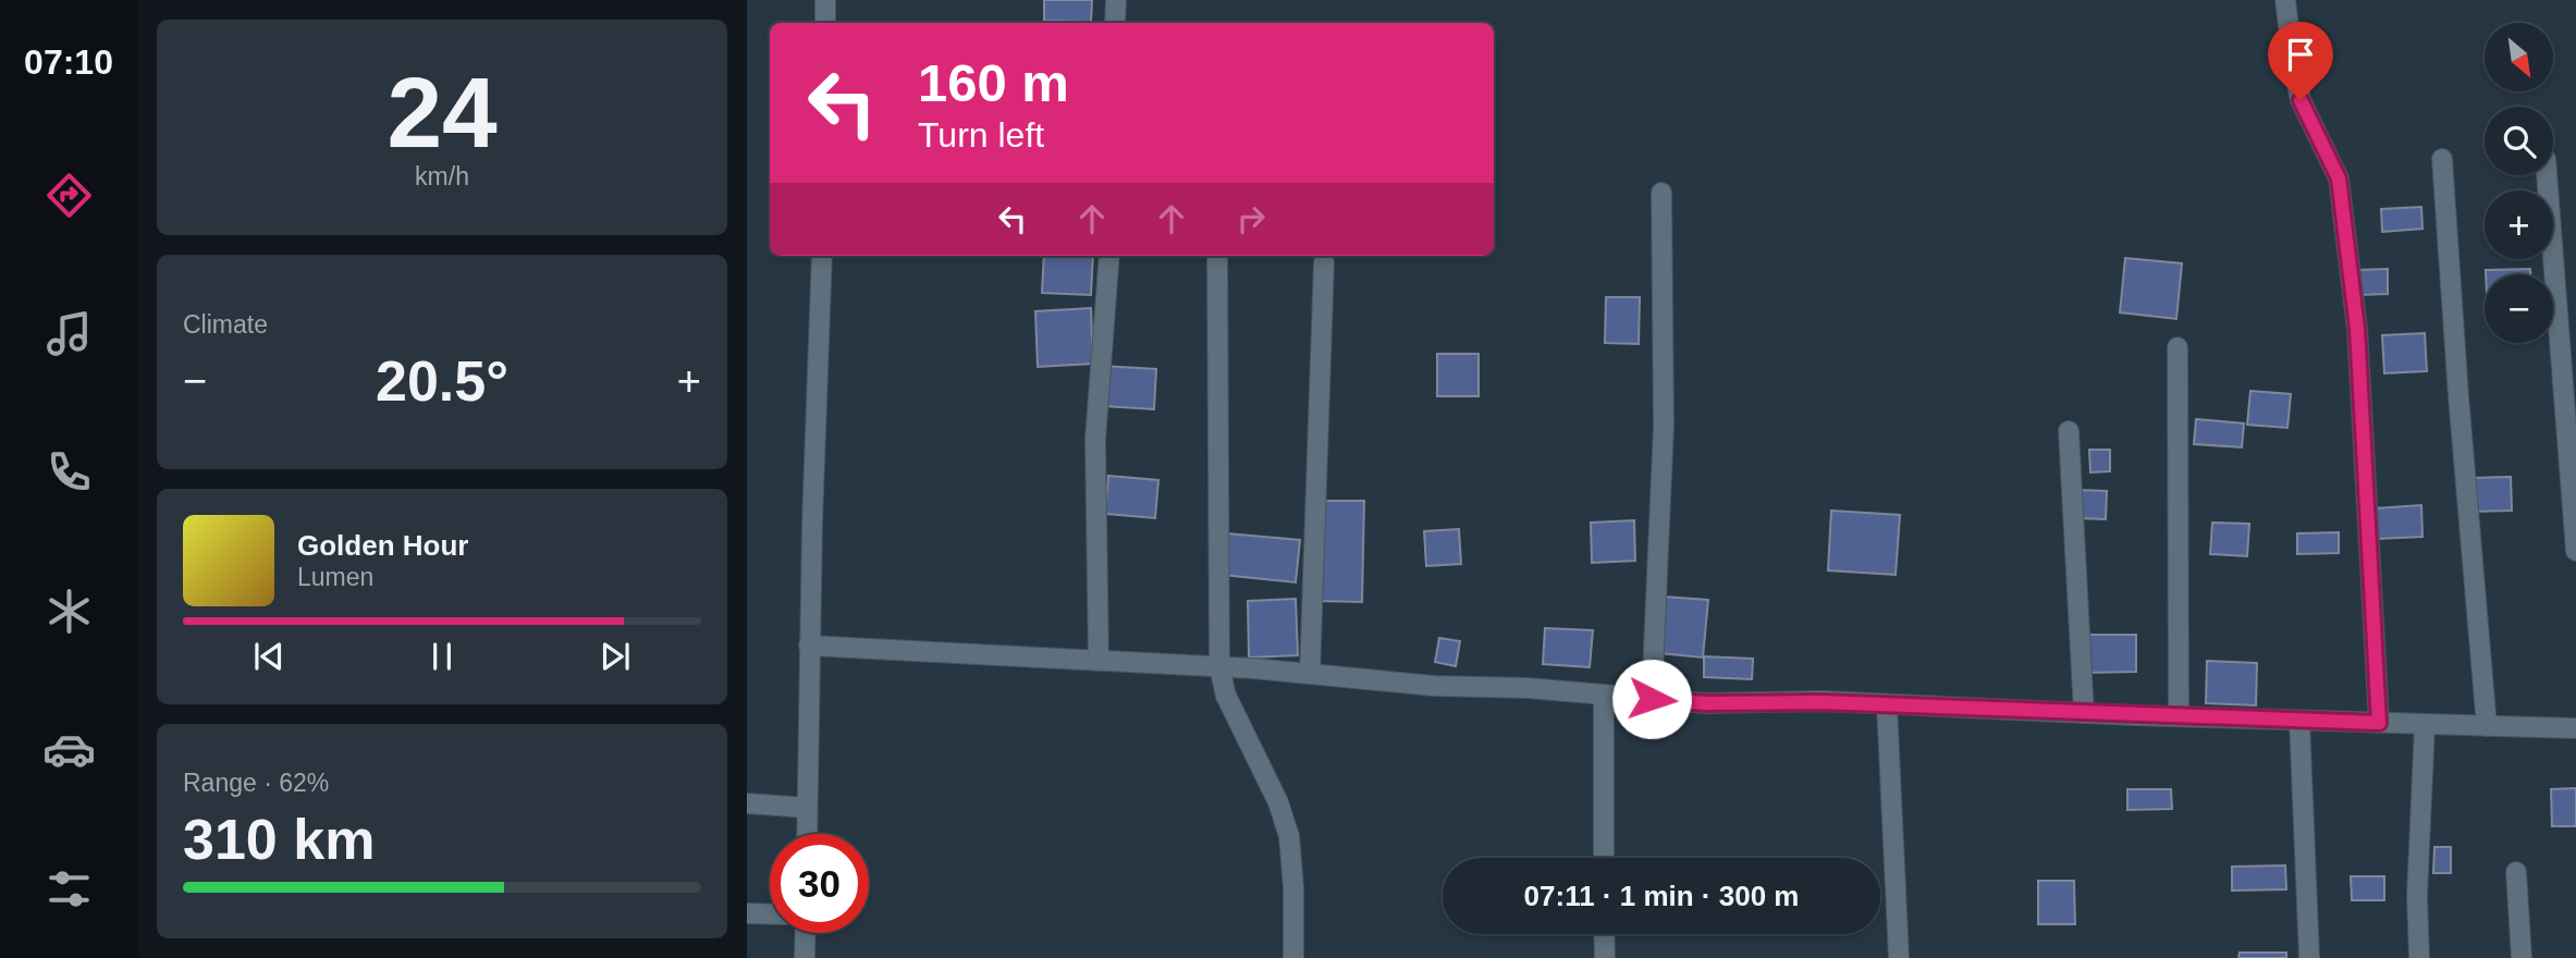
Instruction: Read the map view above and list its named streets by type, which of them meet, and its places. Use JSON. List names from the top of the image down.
{
  "north": "bottom right",
  "page": {
    "tabs": "07:10",
    "tile": [
      ["24", "km/h"],
      "Climate",
      ["Range · 62%", "310 km"]
    ],
    "map_buttons": ["+", "−"],
    "turn": ["160 m", "Turn left"],
    "heat": ["−", "20.5°", "+"],
    "song": ["Golden Hour", "Lumen"],
    "limit": "30",
    "trip": "07:11 · 1 min · 300 m"
  }
}
